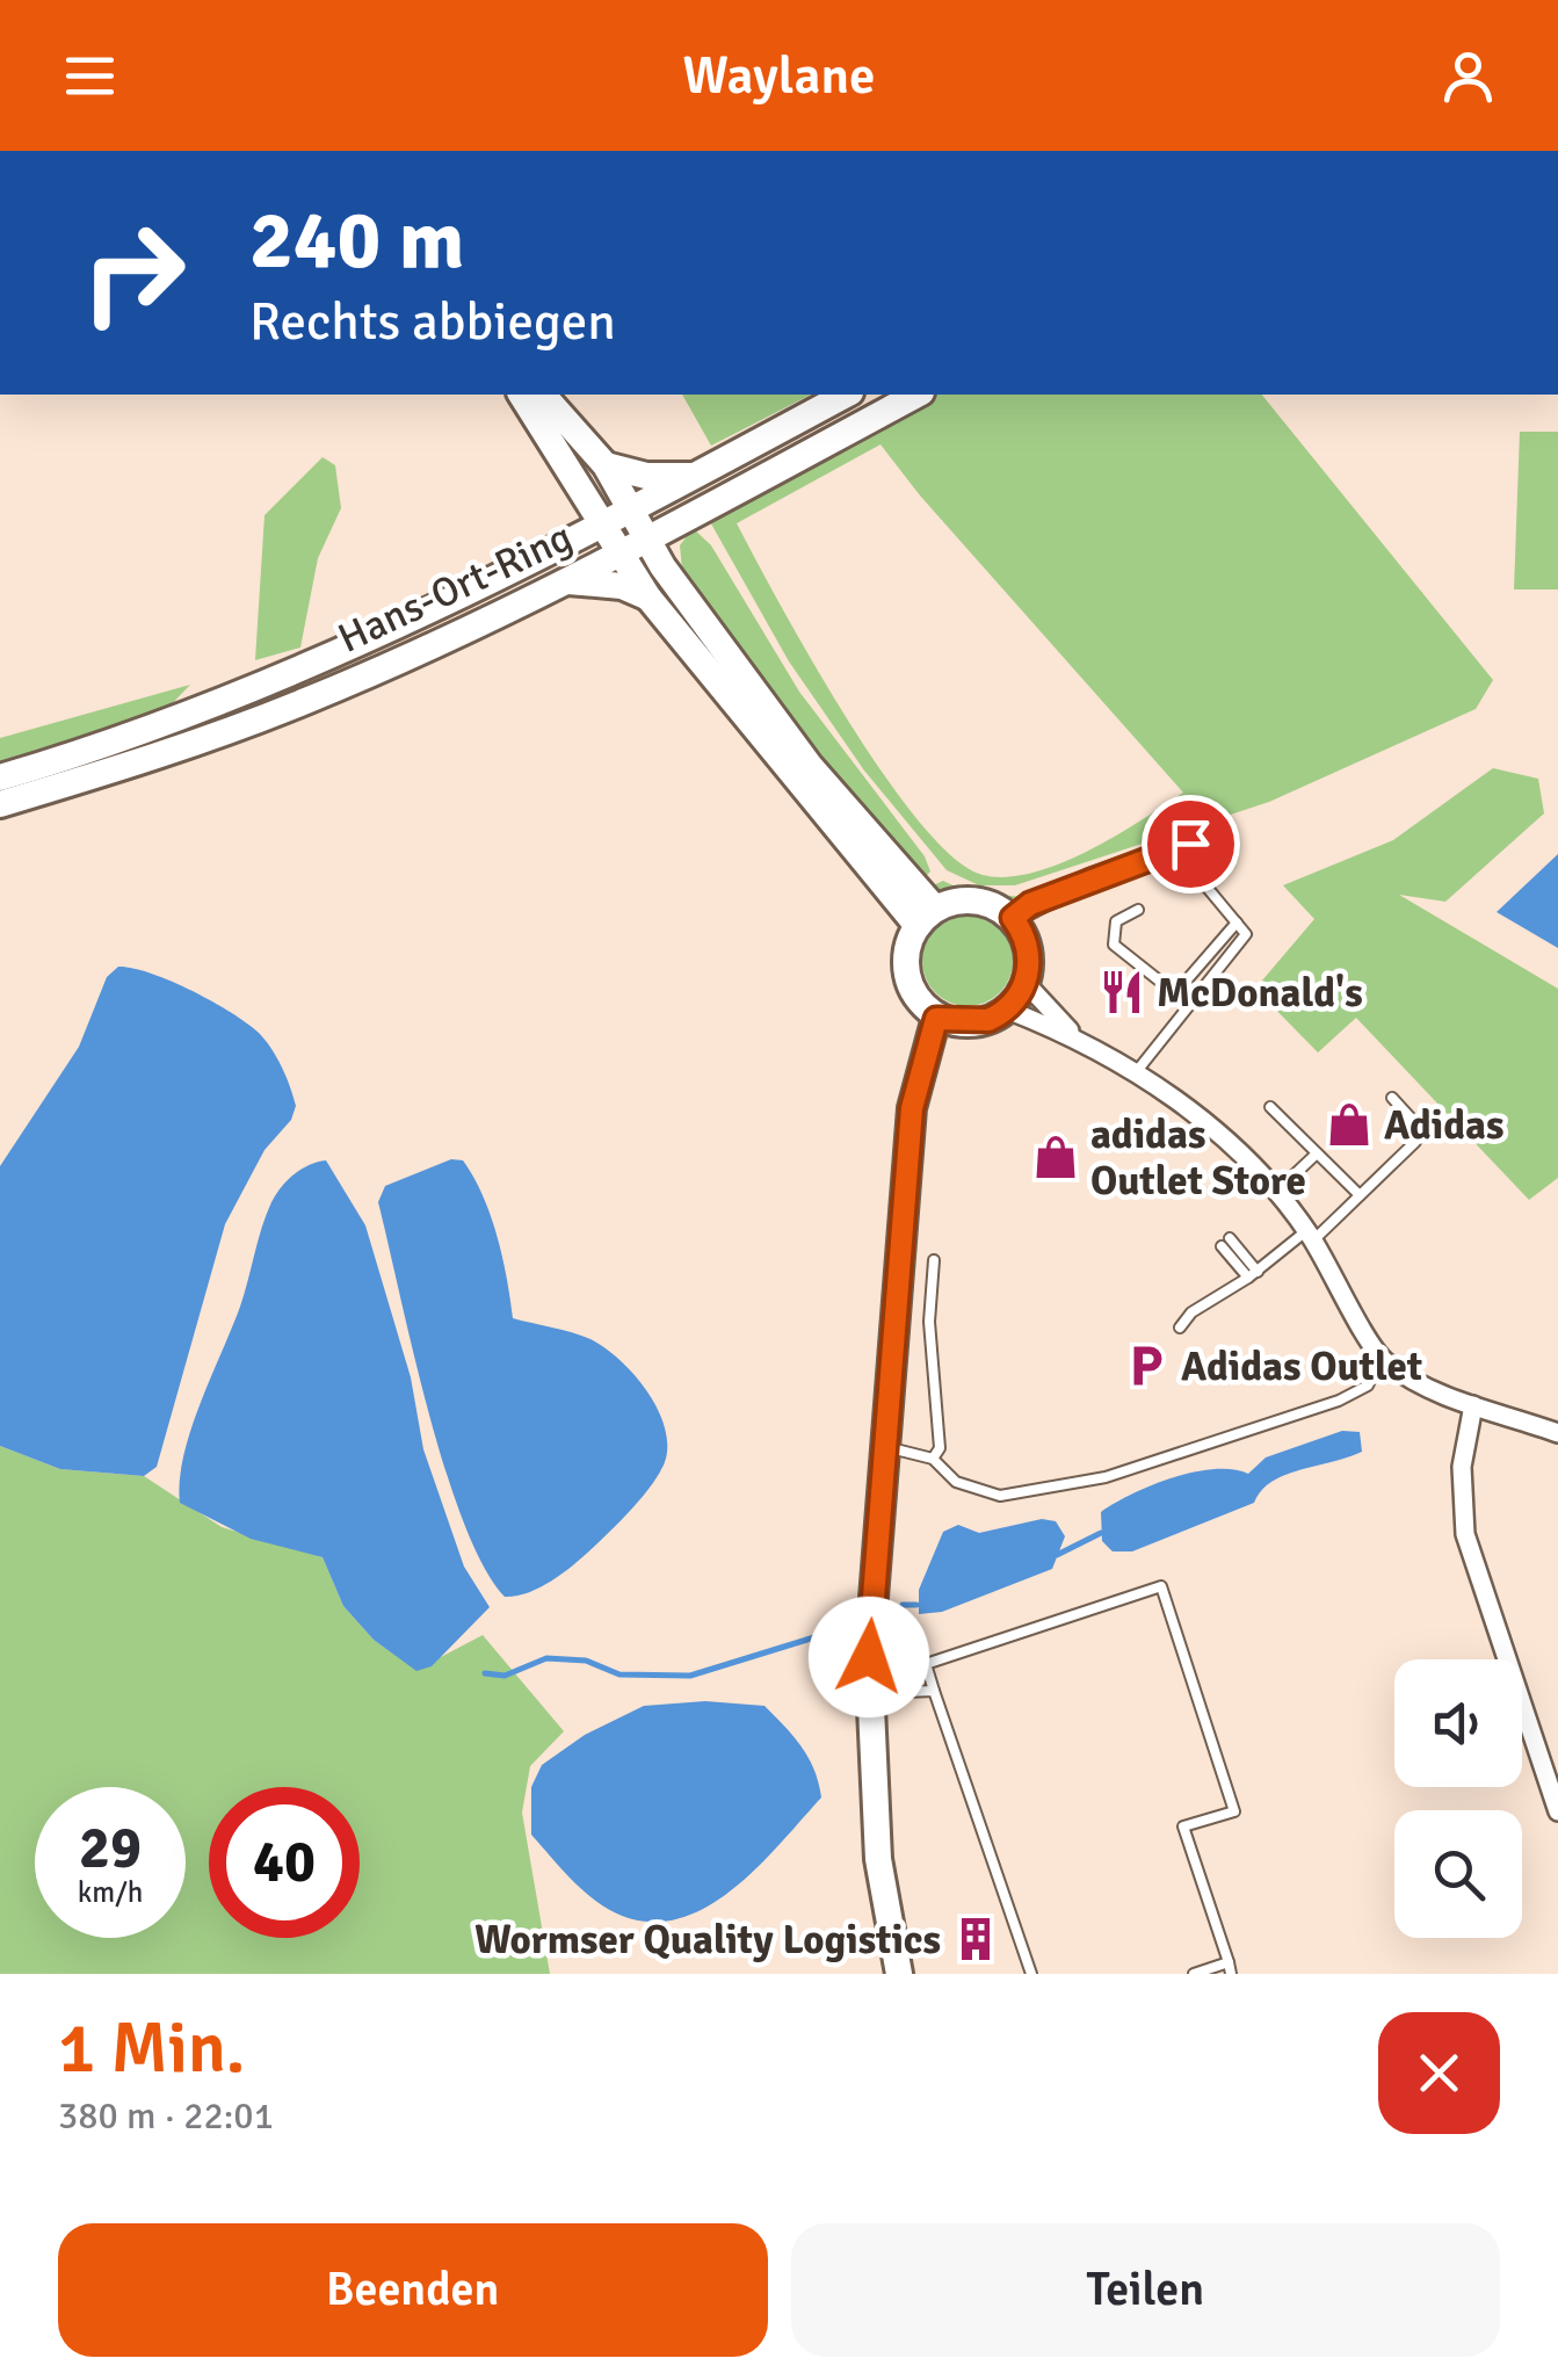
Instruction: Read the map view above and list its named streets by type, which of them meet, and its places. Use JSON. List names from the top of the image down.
{
  "streets": {
    "street": ["Hans-Ort-Ring"]
  },
  "places": {
    "restaurant": ["McDonald's"],
    "shop": ["Adidas", "adidas Outlet Store"],
    "parking": ["Adidas Outlet"],
    "building": ["Wormser Quality Logistics"]
  },
  "page": {
    "header": "Waylane",
    "turn": ["240 m", "Rechts abbiegen"],
    "speed": "29 km/h",
    "limit": "40",
    "heading": ["1 Min.", "380 m · 22:01"],
    "buttons": ["Beenden", "Teilen"]
  }
}
